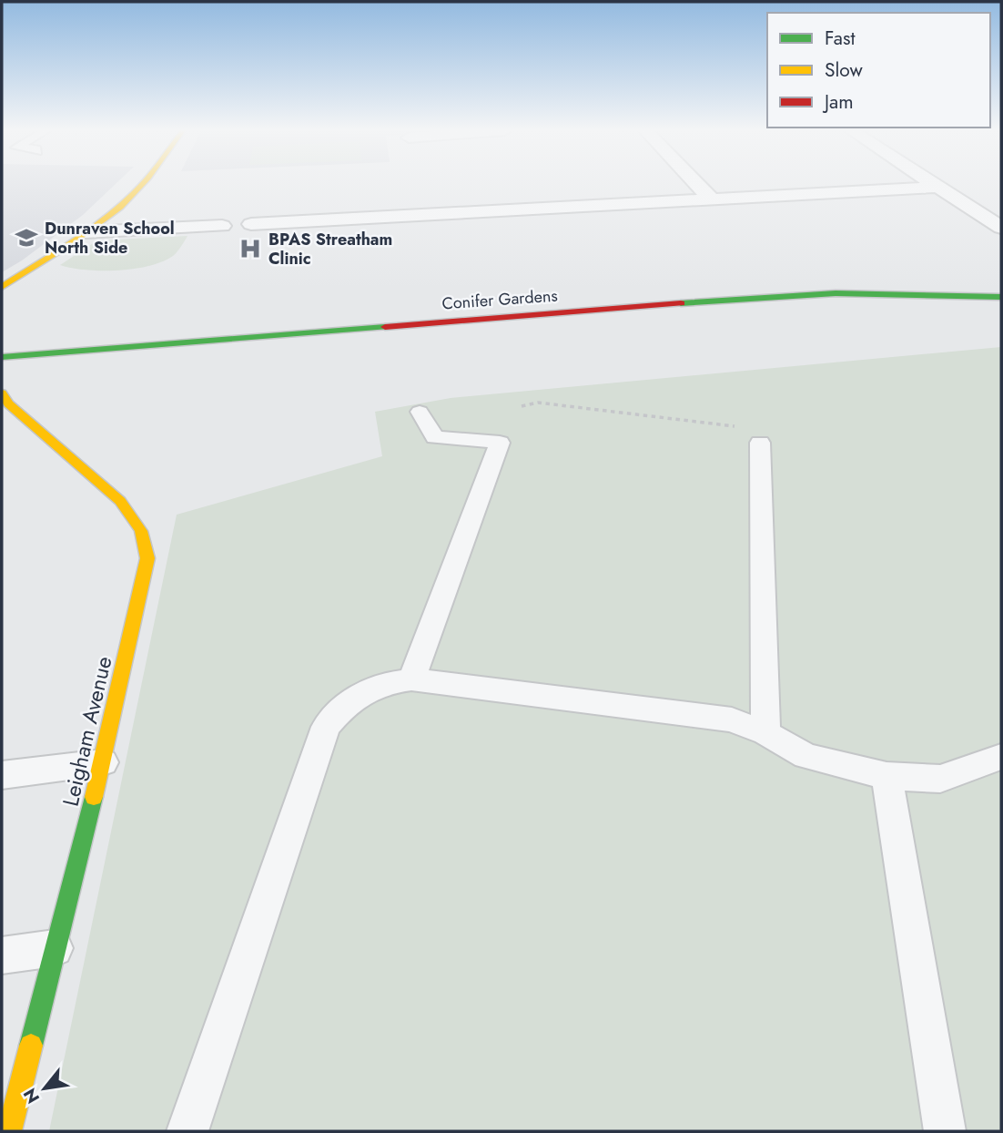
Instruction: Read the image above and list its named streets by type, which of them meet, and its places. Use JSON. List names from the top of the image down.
{
  "streets": {
    "street": ["Conifer Gardens", "Leigham Avenue"]
  },
  "places": {
    "school or university": ["Dunraven School North Side"],
    "hospital": ["BPAS Streatham Clinic"]
  },
  "legend": ["Fast", "Slow", "Jam"],
  "north": "bottom left"
}
